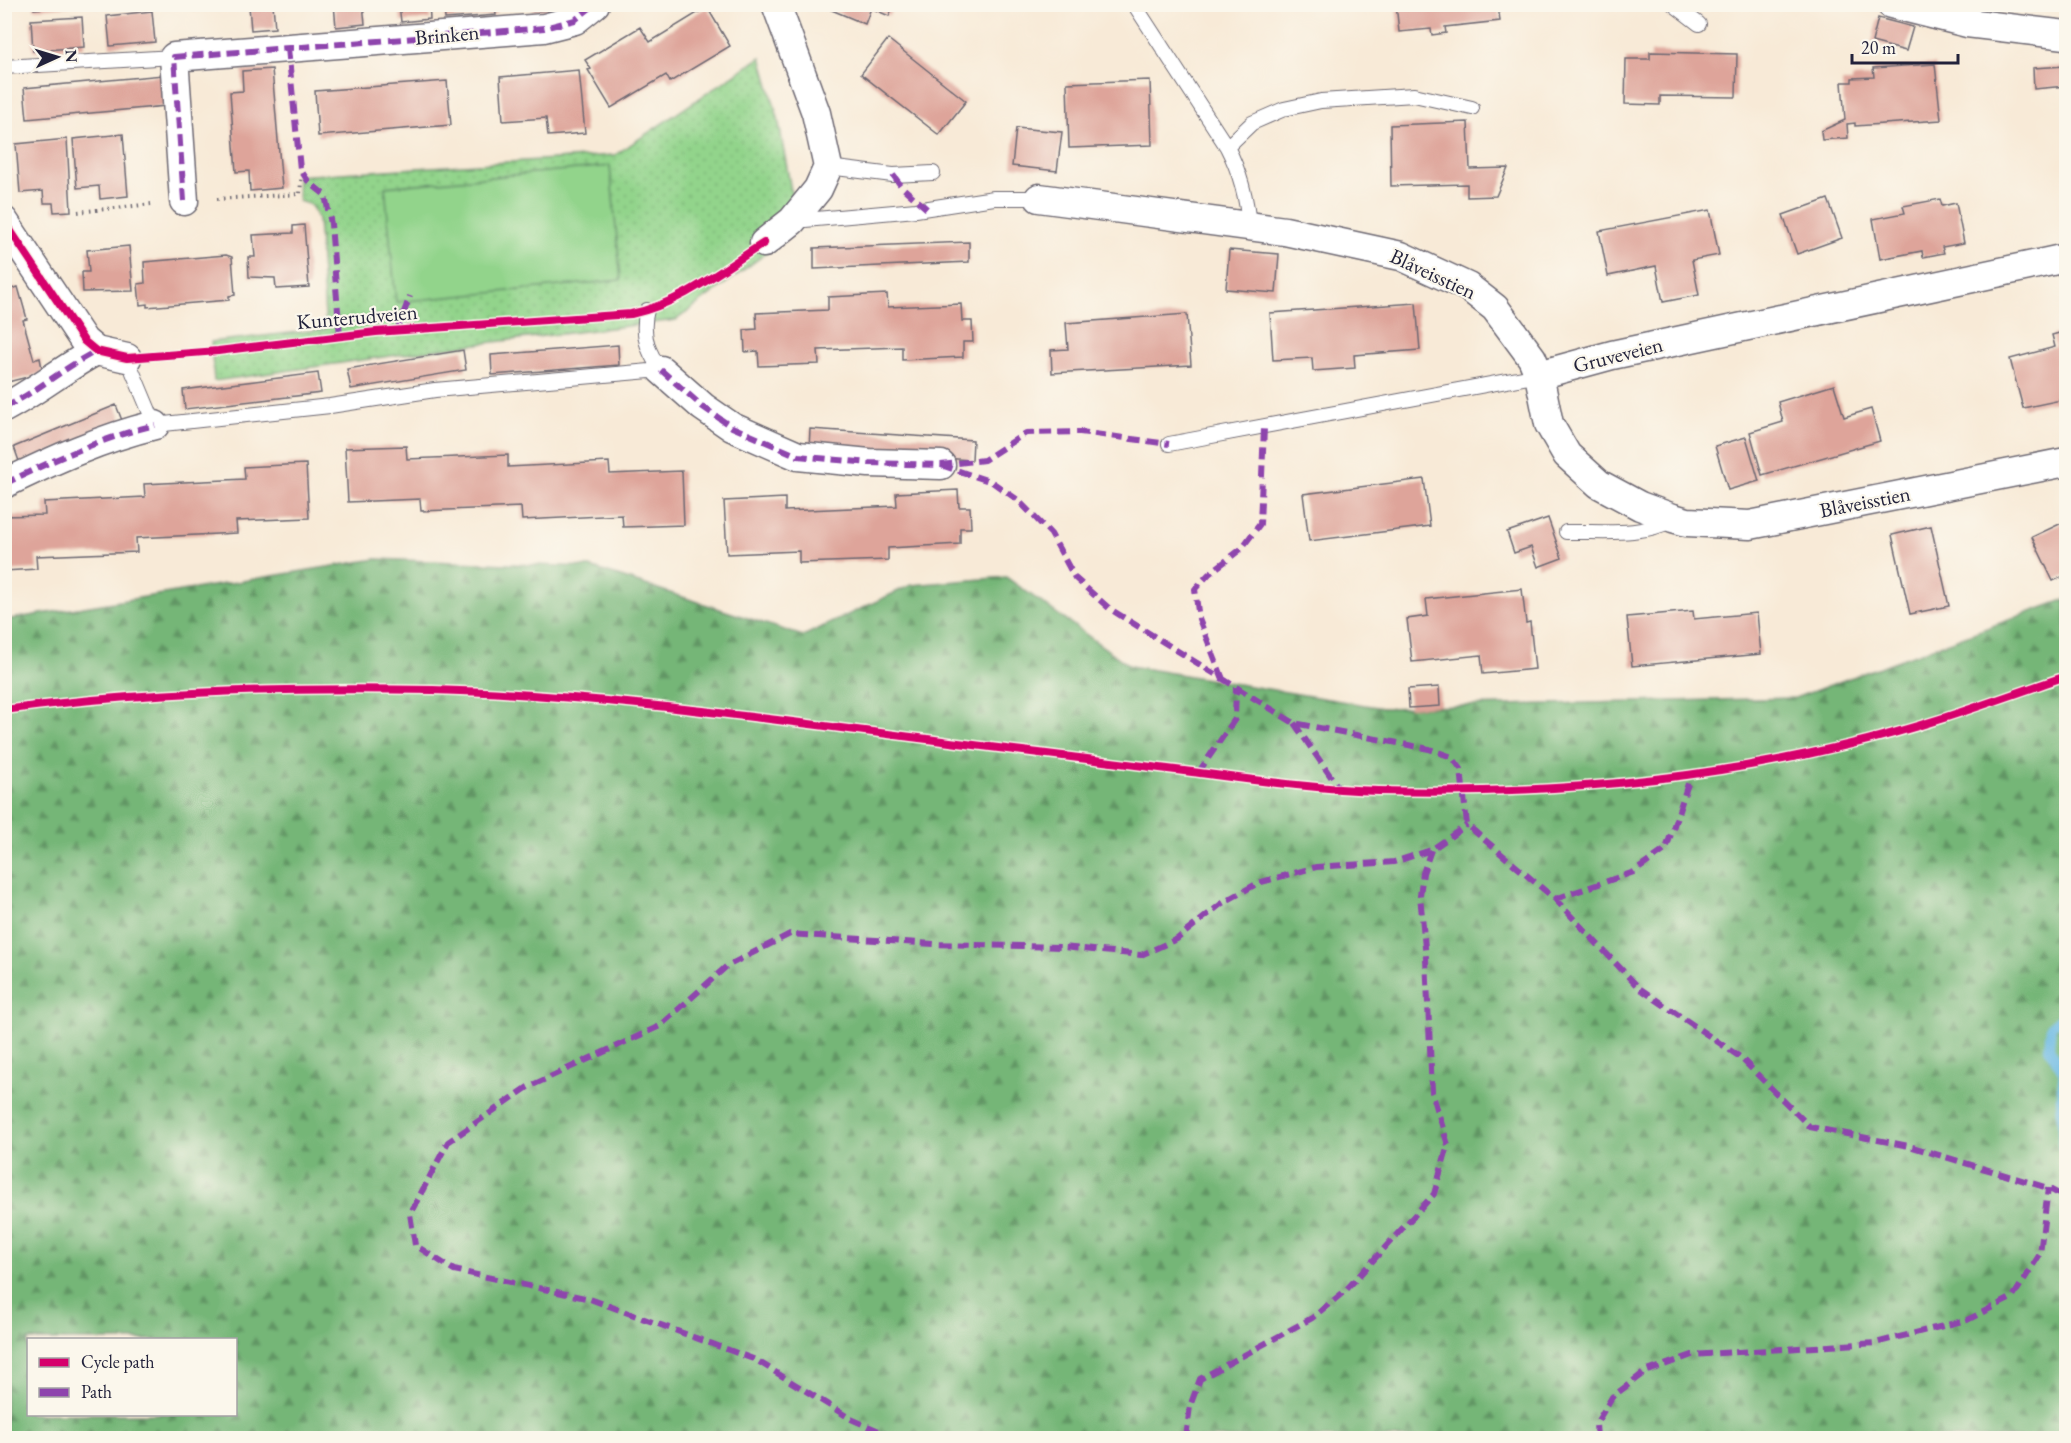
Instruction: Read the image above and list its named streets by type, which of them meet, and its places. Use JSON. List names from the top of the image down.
{
  "streets": {
    "street": ["Brinken", "Blåveisstien", "Gruveveien"],
    "cycle path": ["Kunterudveien"]
  },
  "crossings": [
    ["Blåveisstien", "Gruveveien"]
  ],
  "legend": ["Cycle path", "Path"],
  "scale_bar": "20 m",
  "north": "right"
}
